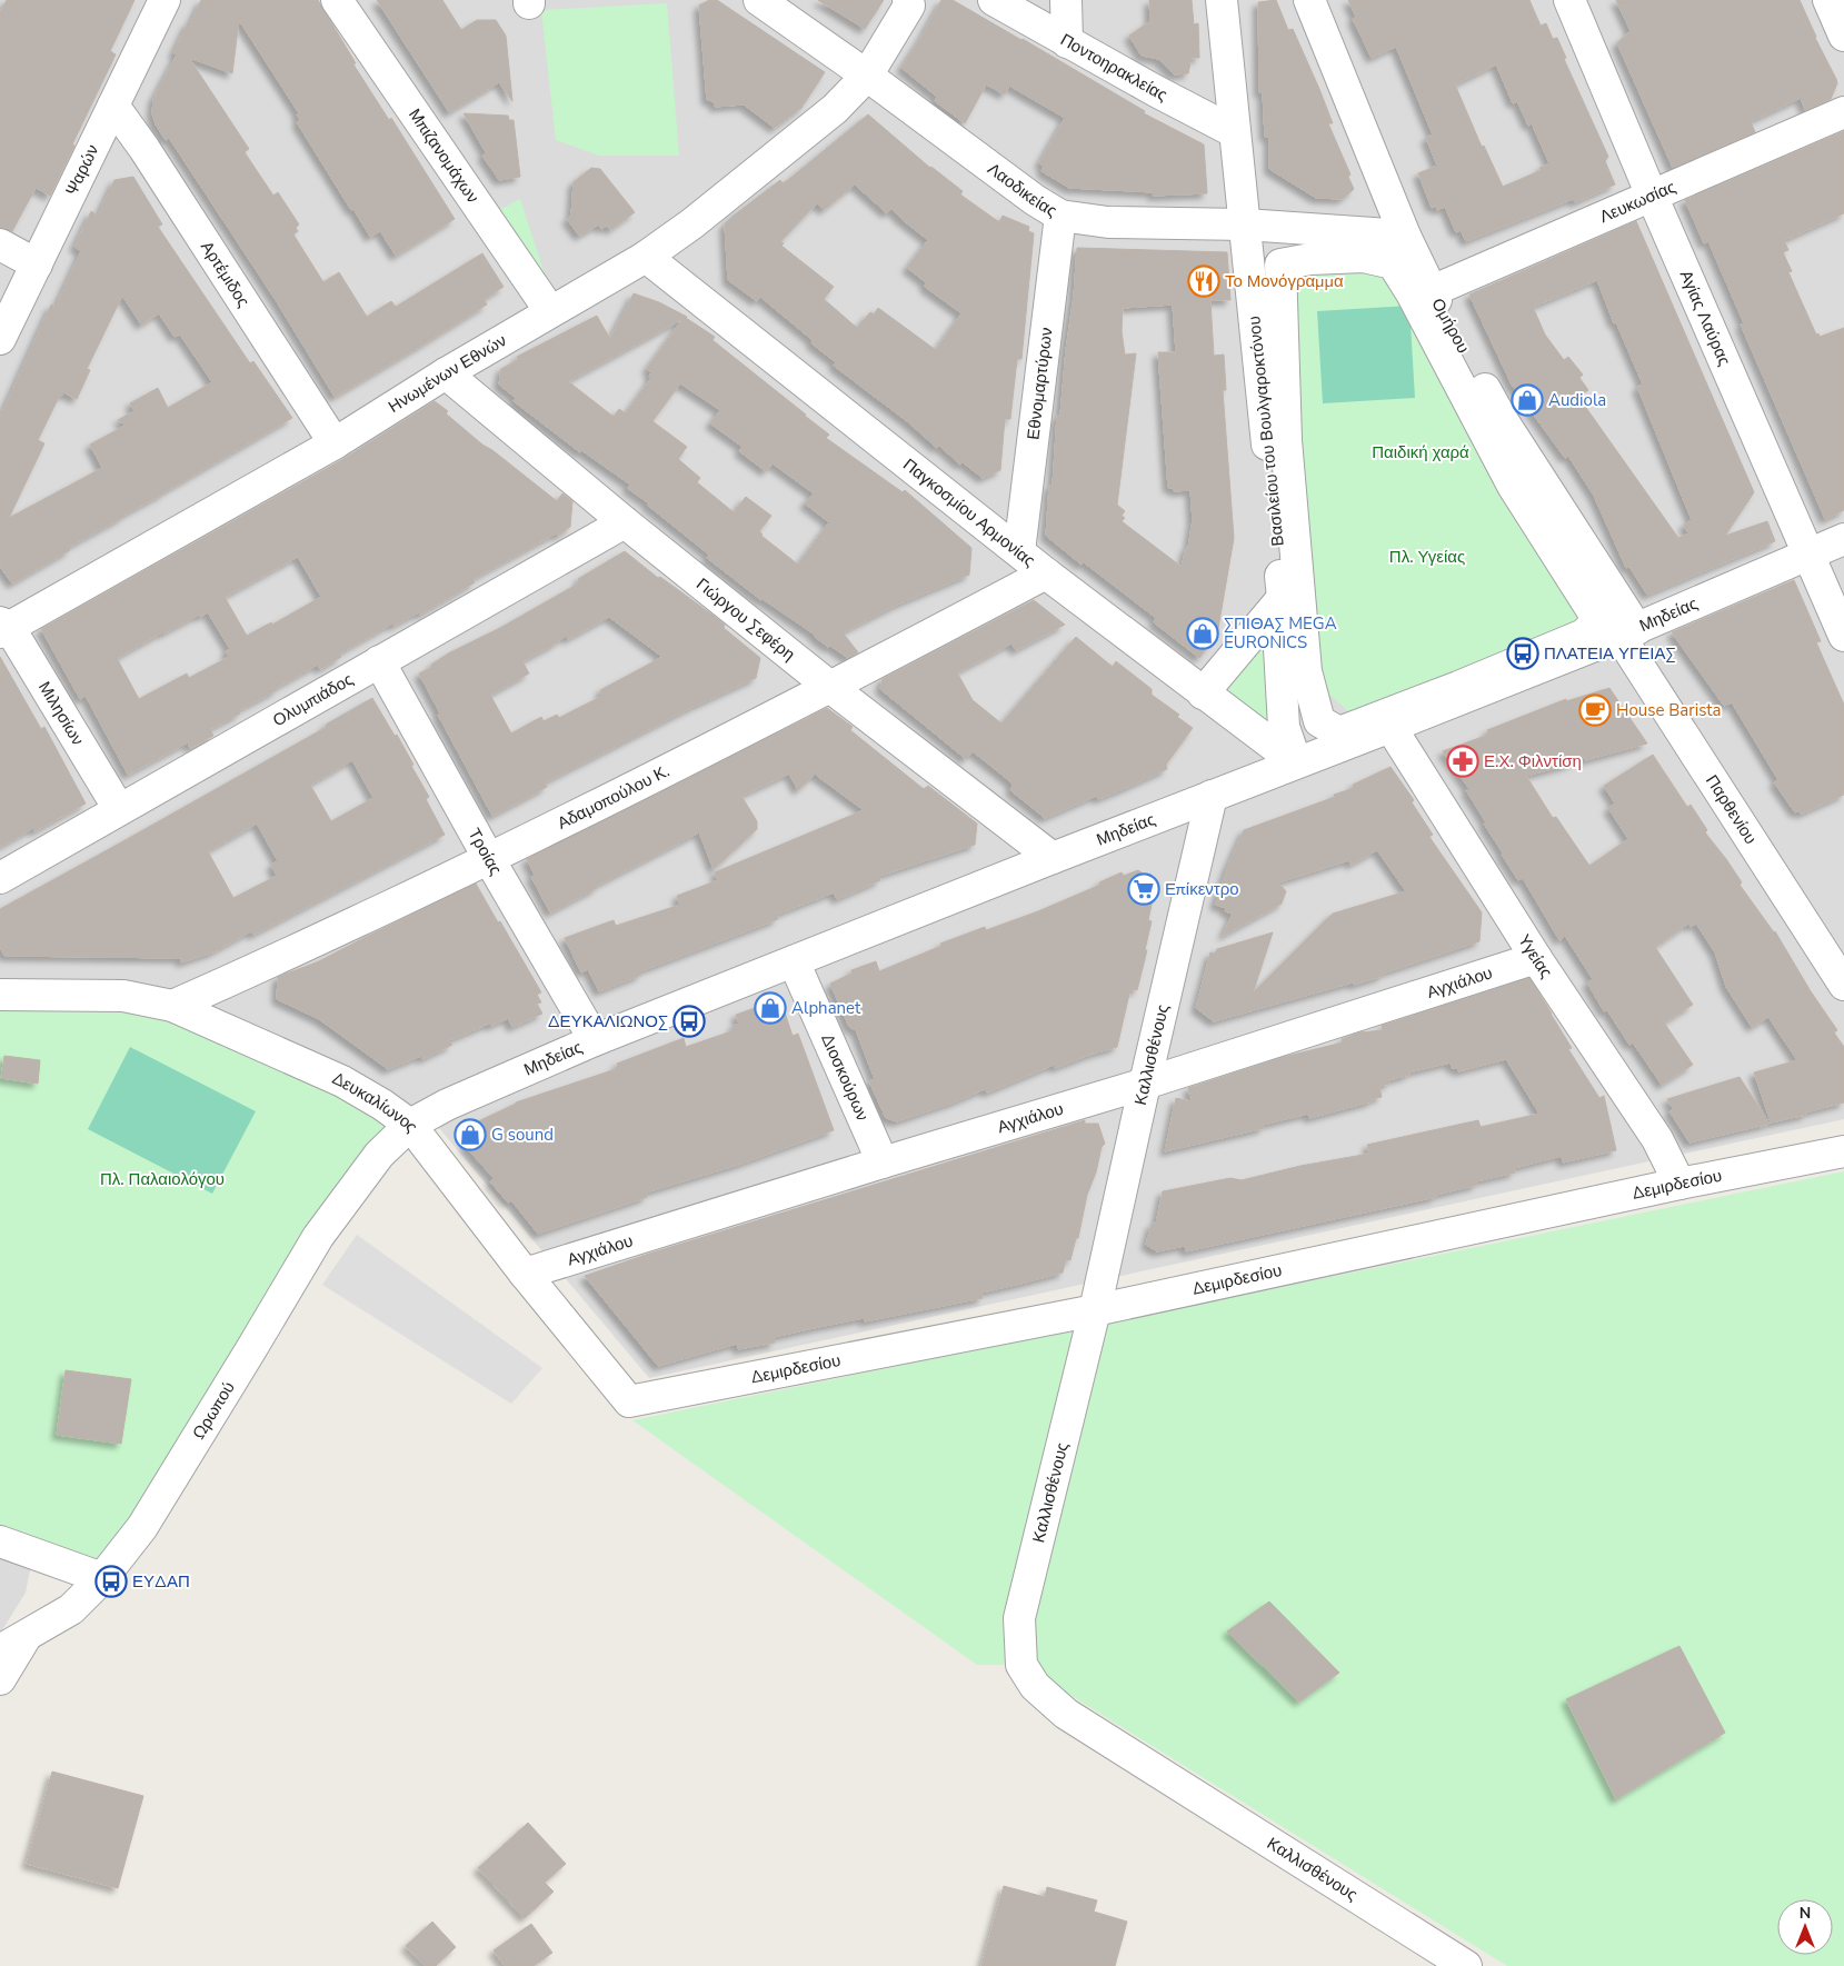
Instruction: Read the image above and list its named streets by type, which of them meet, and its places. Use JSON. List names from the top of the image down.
{
  "streets": {
    "street": [
      "Ποντοηρακλείας",
      "Μπιζανομάχων",
      "Ψαρών",
      "Λαοδικείας",
      "Λευκωσίας",
      "Αρτέμιδος",
      "Αγίας Λαύρας",
      "Ομήρου",
      "Ηνωμένων Εθνών",
      "Εθνομαρτύρων",
      "Βασιλείου του Βουλγαροκτόνου",
      "Παγκοσμίου Αρμονίας",
      "Μηδείας",
      "Γιώργου Σεφέρη",
      "Ολυμπιάδος",
      "Μιλησίων",
      "Αδαμοπούλου Κ.",
      "Παρθενίου",
      "Τροίας",
      "Υγείας",
      "Αγχιάλου",
      "Καλλισθένους",
      "Διοσκούρων",
      "Δευκαλίωνος",
      "Δεμιρδεσίου",
      "Ωρωπού"
    ]
  },
  "crossings": [
    ["Ποντοηρακλείας", "Βασιλείου του Βουλγαροκτόνου"],
    ["Μπιζανομάχων", "Ηνωμένων Εθνών"],
    ["Ψαρών", "Αρτέμιδος"],
    ["Λαοδικείας", "Ομήρου"],
    ["Λαοδικείας", "Ηνωμένων Εθνών"],
    ["Λαοδικείας", "Εθνομαρτύρων"],
    ["Λαοδικείας", "Βασιλείου του Βουλγαροκτόνου"],
    ["Λευκωσίας", "Αγίας Λαύρας"],
    ["Λευκωσίας", "Ομήρου"],
    ["Αρτέμιδος", "Ηνωμένων Εθνών"],
    ["Αγίας Λαύρας", "Μηδείας"],
    ["Ομήρου", "Μηδείας"],
    ["Ομήρου", "Παρθενίου"],
    ["Ηνωμένων Εθνών", "Παγκοσμίου Αρμονίας"],
    ["Ηνωμένων Εθνών", "Γιώργου Σεφέρη"],
    ["Ηνωμένων Εθνών", "Μιλησίων"],
    ["Εθνομαρτύρων", "Παγκοσμίου Αρμονίας"],
    ["Βασιλείου του Βουλγαροκτόνου", "Παγκοσμίου Αρμονίας"],
    ["Βασιλείου του Βουλγαροκτόνου", "Μηδείας"],
    ["Παγκοσμίου Αρμονίας", "Μηδείας"],
    ["Παγκοσμίου Αρμονίας", "Αδαμοπούλου Κ."],
    ["Μηδείας", "Γιώργου Σεφέρη"],
    ["Μηδείας", "Παρθενίου"],
    ["Μηδείας", "Τροίας"],
    ["Μηδείας", "Υγείας"],
    ["Μηδείας", "Καλλισθένους"],
    ["Μηδείας", "Διοσκούρων"],
    ["Μηδείας", "Δευκαλίωνος"],
    ["Μηδείας", "Ωρωπού"],
    ["Γιώργου Σεφέρη", "Ολυμπιάδος"],
    ["Γιώργου Σεφέρη", "Αδαμοπούλου Κ."],
    ["Ολυμπιάδος", "Μιλησίων"],
    ["Ολυμπιάδος", "Τροίας"],
    ["Αδαμοπούλου Κ.", "Τροίας"],
    ["Αδαμοπούλου Κ.", "Δευκαλίωνος"],
    ["Υγείας", "Αγχιάλου"],
    ["Υγείας", "Δεμιρδεσίου"],
    ["Αγχιάλου", "Καλλισθένους"],
    ["Αγχιάλου", "Διοσκούρων"],
    ["Αγχιάλου", "Δευκαλίωνος"],
    ["Καλλισθένους", "Δεμιρδεσίου"],
    ["Δευκαλίωνος", "Δεμιρδεσίου"],
    ["Δευκαλίωνος", "Ωρωπού"]
  ],
  "parks": ["Παιδική χαρά", "Πλ. Υγείας", "Πλ. Παλαιολόγου"],
  "places": {
    "restaurant": ["Το Μονόγραμμα"],
    "shop": [
      "Audiola",
      "ΣΠΙΘΑΣ MEGA EURONICS",
      "Alphanet",
      "G sound"
    ],
    "bus stop": ["ΠΛΑΤΕΙΑ ΥΓΕΙΑΣ", "ΔΕΥΚΑΛΙΩΝΟΣ", "ΕΥΔΑΠ"],
    "cafe": ["House Barista"],
    "pharmacy": ["Ε.Χ. Φιλντίση"],
    "supermarket": ["Επίκεντρο"]
  },
  "north": "top"
}
